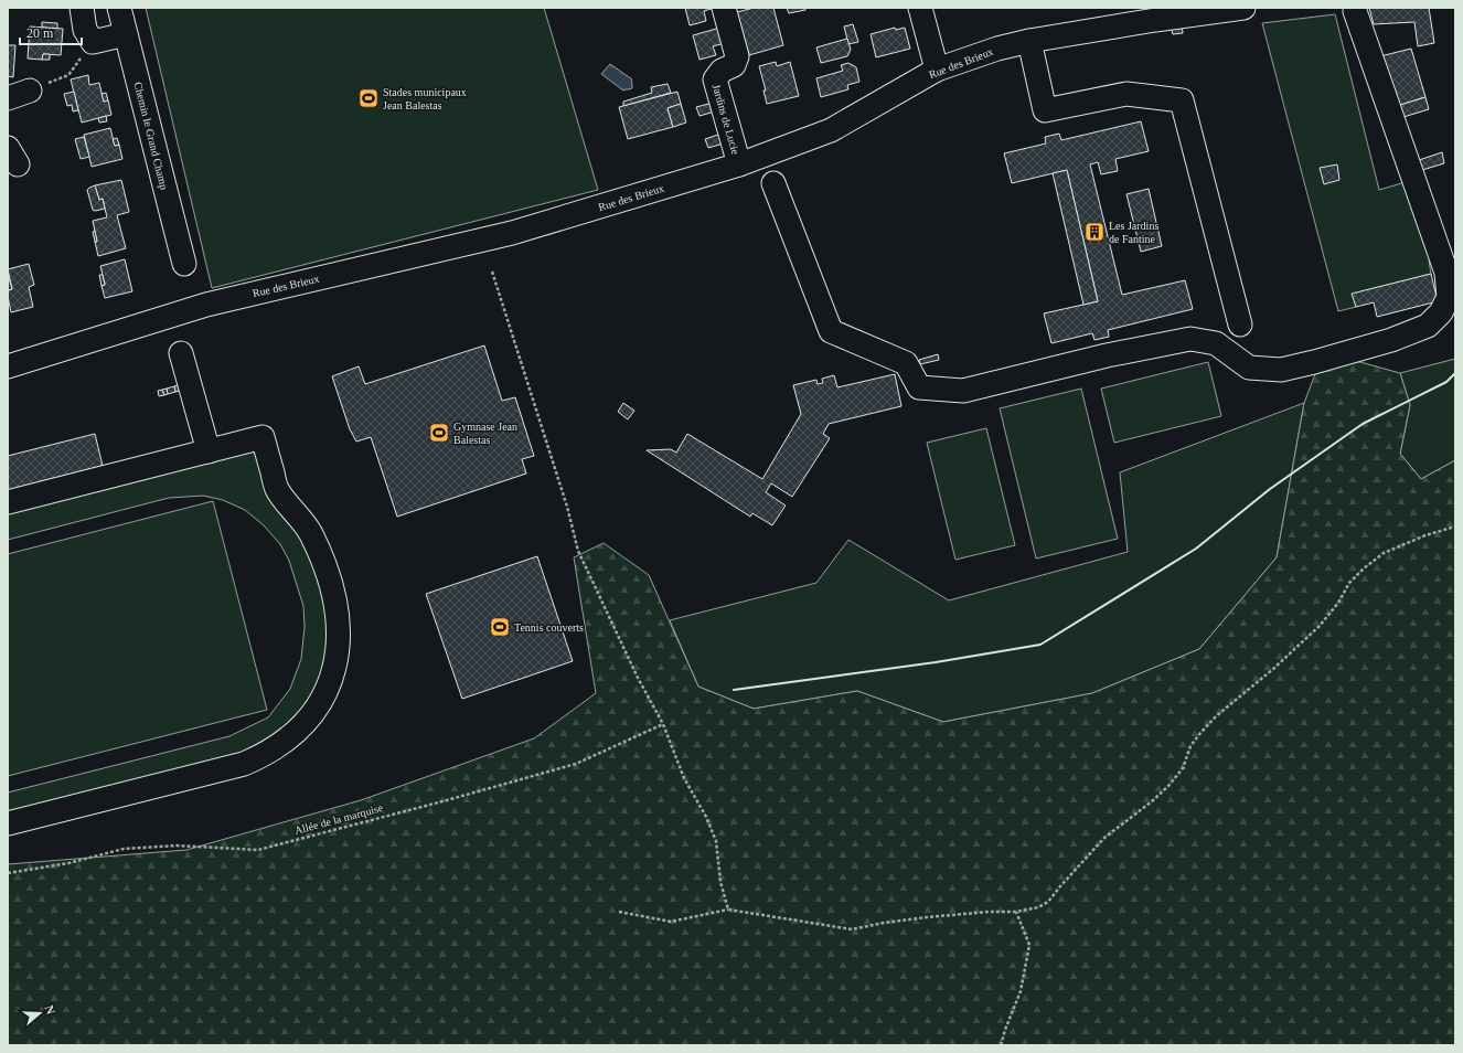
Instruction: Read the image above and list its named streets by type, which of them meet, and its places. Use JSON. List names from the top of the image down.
{
  "streets": {
    "street": ["Rue des Brieux", "Jardins de Lucie", "Chemin le Grand Champ"],
    "path": ["Allée de la marquise"]
  },
  "crossings": [
    ["Rue des Brieux", "Jardins de Lucie"]
  ],
  "places": {
    "sports": ["Stades municipaux Jean Balestas", "Gymnase Jean Balestas", "Tennis couverts"],
    "building": ["Les Jardins de Fantine"]
  },
  "scale_bar": "20 m",
  "north": "right"
}
